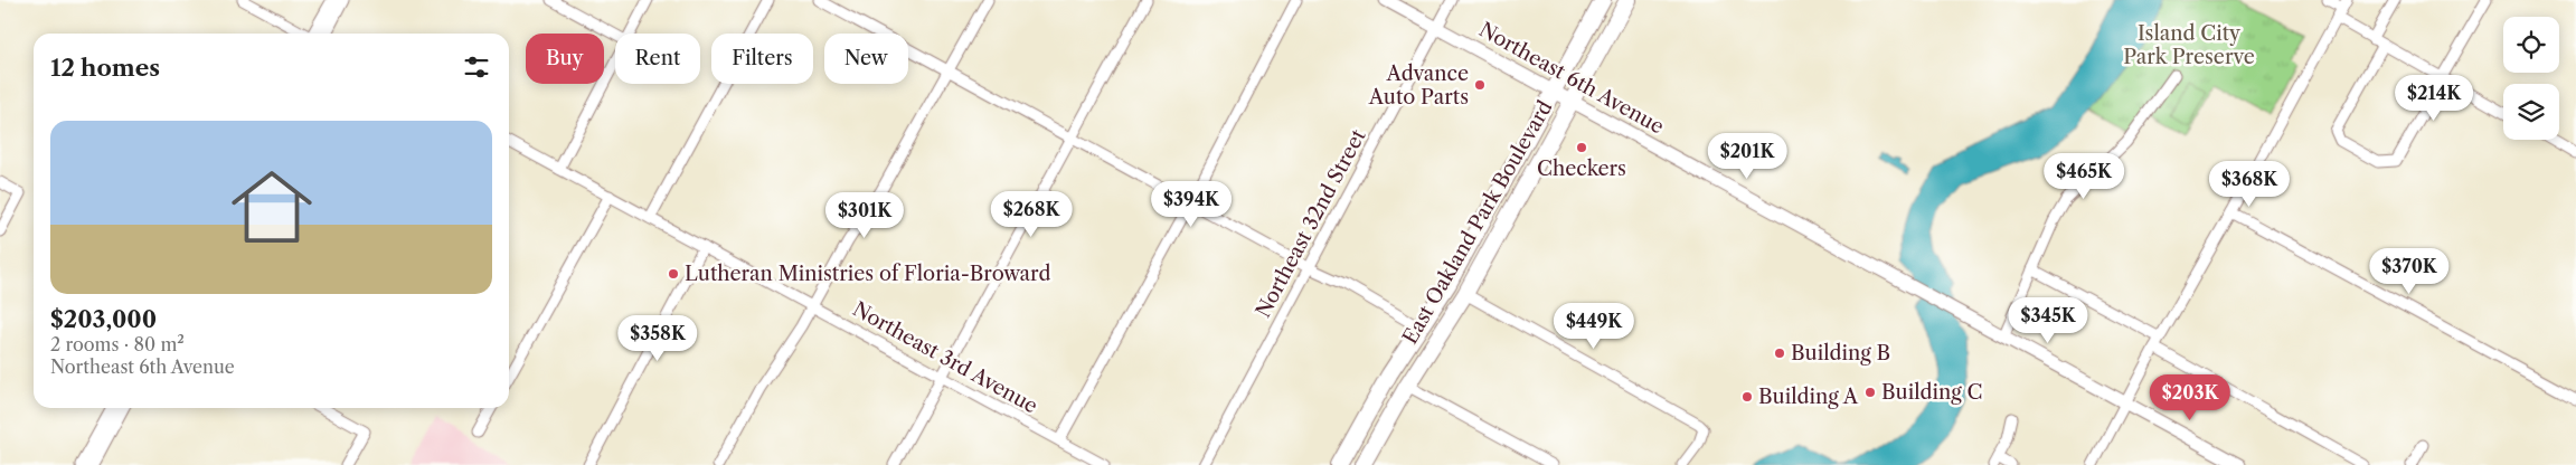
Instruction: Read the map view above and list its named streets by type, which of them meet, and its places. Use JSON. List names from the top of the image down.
{
  "streets": {
    "main road": ["East Oakland Park Boulevard"],
    "street": ["Northeast 6th Avenue", "Northeast 32nd Street", "Northeast 3rd Avenue"]
  },
  "crossings": [
    ["Northeast 6th Avenue", "East Oakland Park Boulevard"],
    ["Northeast 6th Avenue", "Northeast 32nd Street"]
  ],
  "parks": ["Island City Park Preserve"],
  "places": [
    "Advance Auto Parts",
    "Checkers",
    "Lutheran Ministries of Floria-Broward",
    "Building B",
    "Building C",
    "Building A"
  ],
  "page": {
    "chip": [
      "Buy",
      "Rent",
      "Filters",
      "New"
    ],
    "heading": "12 homes",
    "price": [
      "$214K",
      "$201K",
      "$465K",
      "$368K",
      "$394K",
      "$268K",
      "$301K",
      "$370K",
      "$345K",
      "$449K",
      "$358K",
      "$203K"
    ],
    "list": [
      {
        "name": "$203,000",
        "note": "2 rooms · 80 m² · Northeast 6th Avenue"
      }
    ]
  }
}
